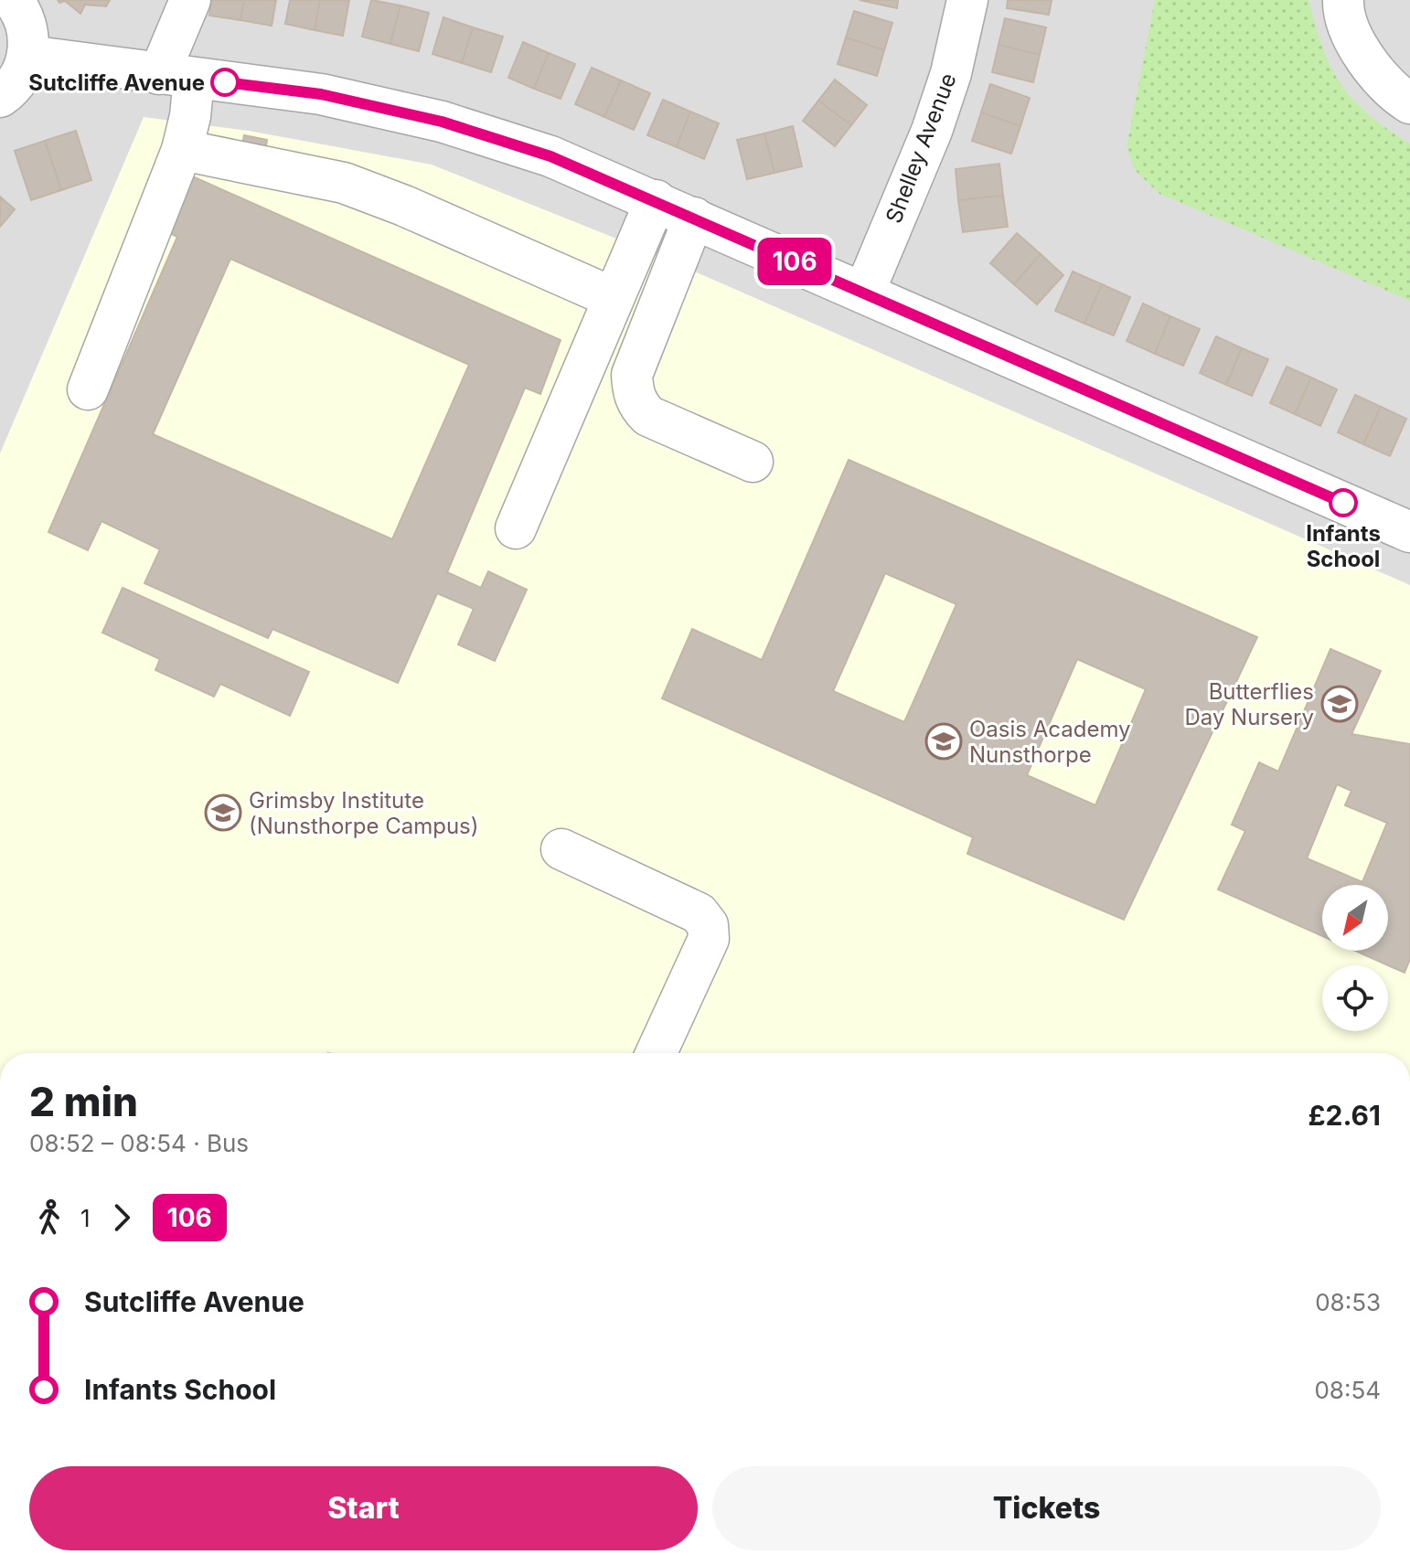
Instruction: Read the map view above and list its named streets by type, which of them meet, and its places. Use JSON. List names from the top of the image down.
{
  "streets": {
    "street": ["Shelley Avenue"]
  },
  "places": {
    "other": ["Sutcliffe Avenue", "Infants School"],
    "school or university": ["Butterflies Day Nursery", "Oasis Academy Nunsthorpe", "Grimsby Institute (Nunsthorpe Campus)"]
  },
  "lines": ["bus line 106"],
  "north": "bottom left",
  "page": {
    "on_map": "106",
    "heading": ["2 min", "08:52 – 08:54 · Bus", "£2.61"],
    "legs": ["1", "106"],
    "list": [
      {
        "name": "Sutcliffe Avenue",
        "value": "08:53"
      },
      {
        "name": "Infants School",
        "value": "08:54"
      }
    ],
    "buttons": ["Start", "Tickets"]
  }
}
